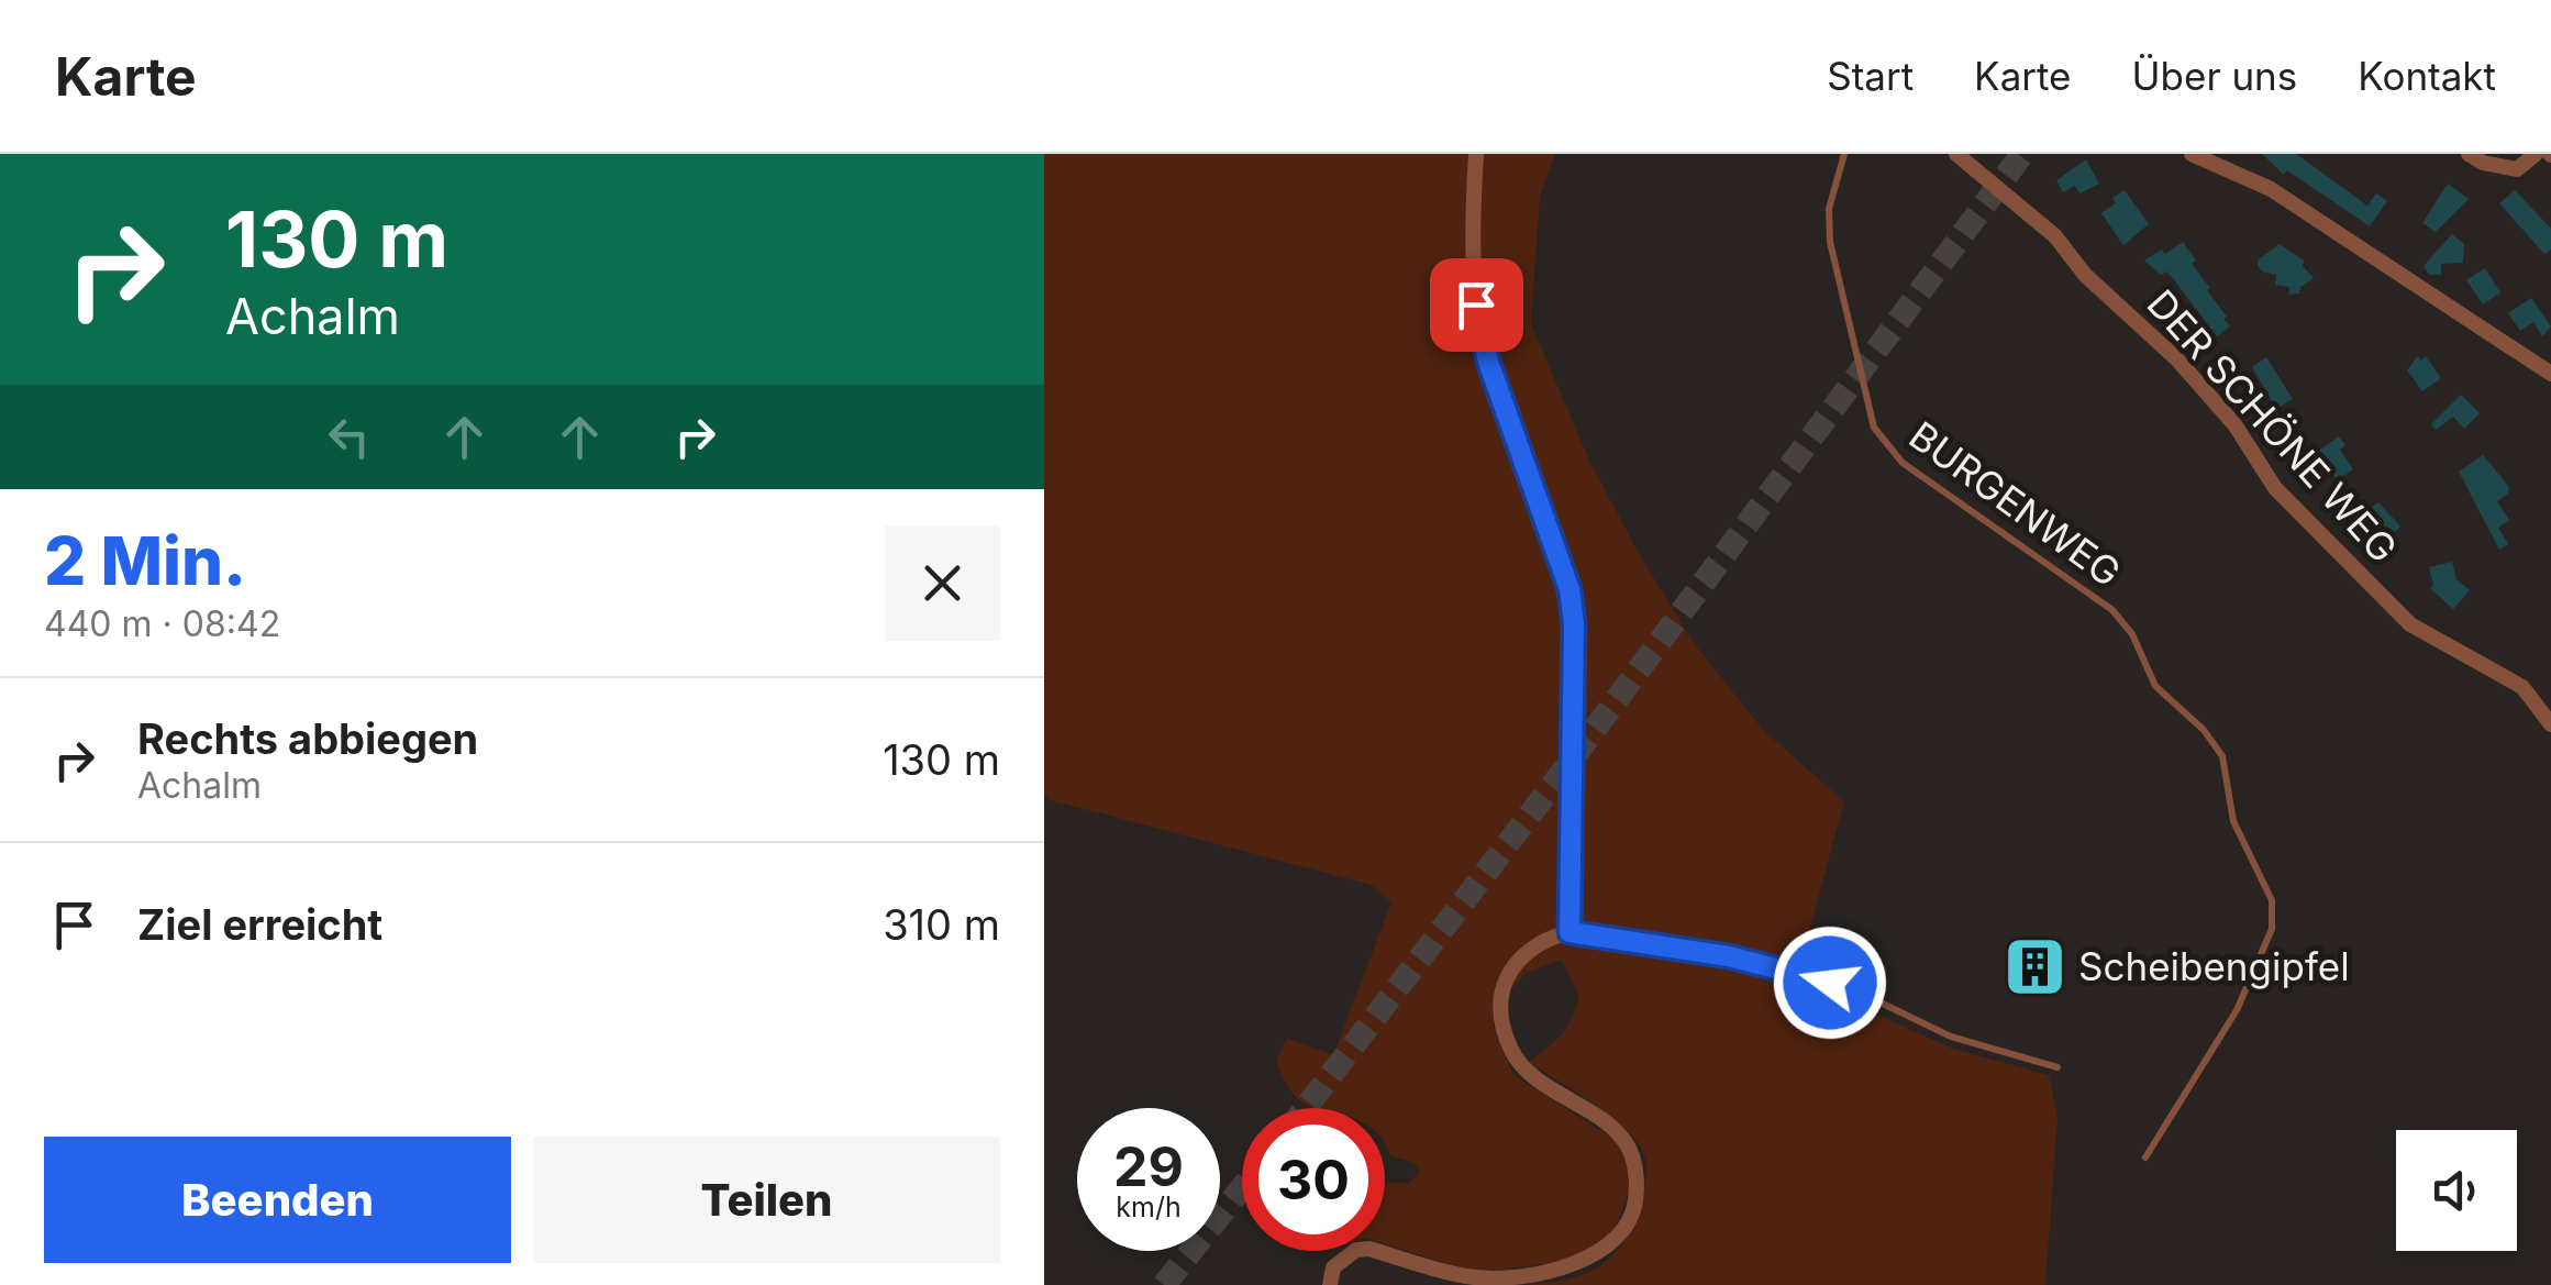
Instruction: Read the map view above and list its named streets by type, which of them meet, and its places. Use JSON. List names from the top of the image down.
{
  "streets": {
    "street": ["DER SCHÖNE WEG"],
    "lane": ["BURGENWEG"]
  },
  "places": {
    "building": ["Scheibengipfel"]
  },
  "page": {
    "header": "Karte",
    "nav": [
      "Start",
      "Karte",
      "Über uns",
      "Kontakt"
    ],
    "turn": ["130 m", "Achalm"],
    "heading": ["2 Min.", "440 m · 08:42"],
    "list": [
      {
        "name": "Rechts abbiegen",
        "note": "Achalm",
        "value": "130 m"
      },
      {
        "name": "Ziel erreicht",
        "value": "310 m"
      }
    ],
    "speed": "29 km/h",
    "limit": "30",
    "buttons": ["Beenden", "Teilen"]
  }
}
